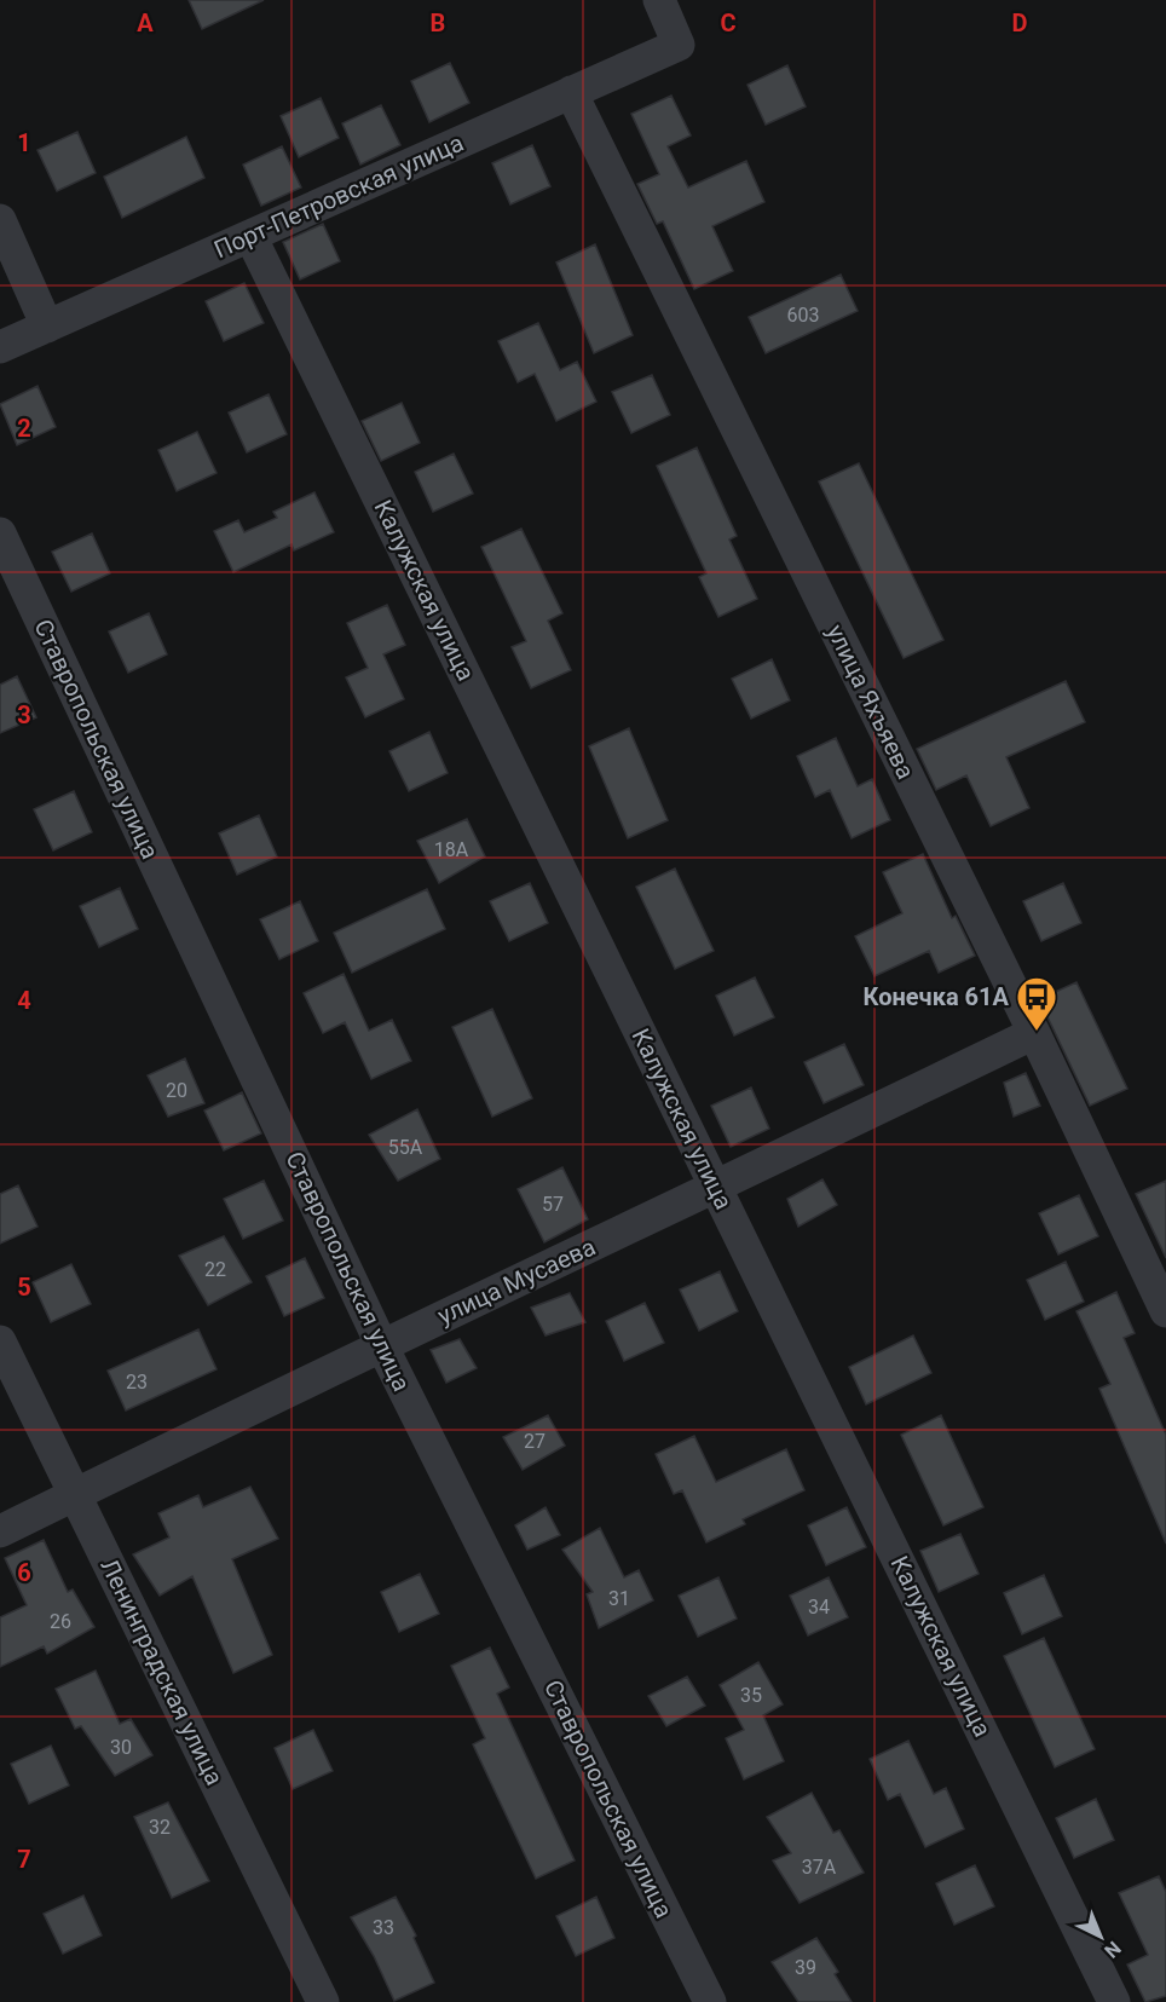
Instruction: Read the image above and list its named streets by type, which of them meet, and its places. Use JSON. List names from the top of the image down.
{
  "streets": {
    "street": [
      "Порт-Петровская улица",
      "Калужская улица",
      "улица Яхъяева",
      "Ставропольская улица",
      "улица Мусаева",
      "Ленинградская улица"
    ]
  },
  "crossings": [
    ["Порт-Петровская улица", "Калужская улица"],
    ["Порт-Петровская улица", "улица Яхъяева"],
    ["Калужская улица", "улица Мусаева"],
    ["улица Яхъяева", "улица Мусаева"],
    ["Ставропольская улица", "улица Мусаева"],
    ["улица Мусаева", "Ленинградская улица"]
  ],
  "places": {
    "bus stop": ["Конечка 61А"]
  },
  "house_numbers": [
    "603",
    "18А",
    "20",
    "55А",
    "57",
    "22",
    "23",
    "27",
    "31",
    "34",
    "26",
    "35",
    "30",
    "32",
    "37А",
    "33",
    "39"
  ],
  "north": "bottom right",
  "grid": {
    "columns": [
      "A",
      "B",
      "C",
      "D"
    ],
    "rows": [
      "1",
      "2",
      "3",
      "4",
      "5",
      "6",
      "7"
    ]
  }
}
